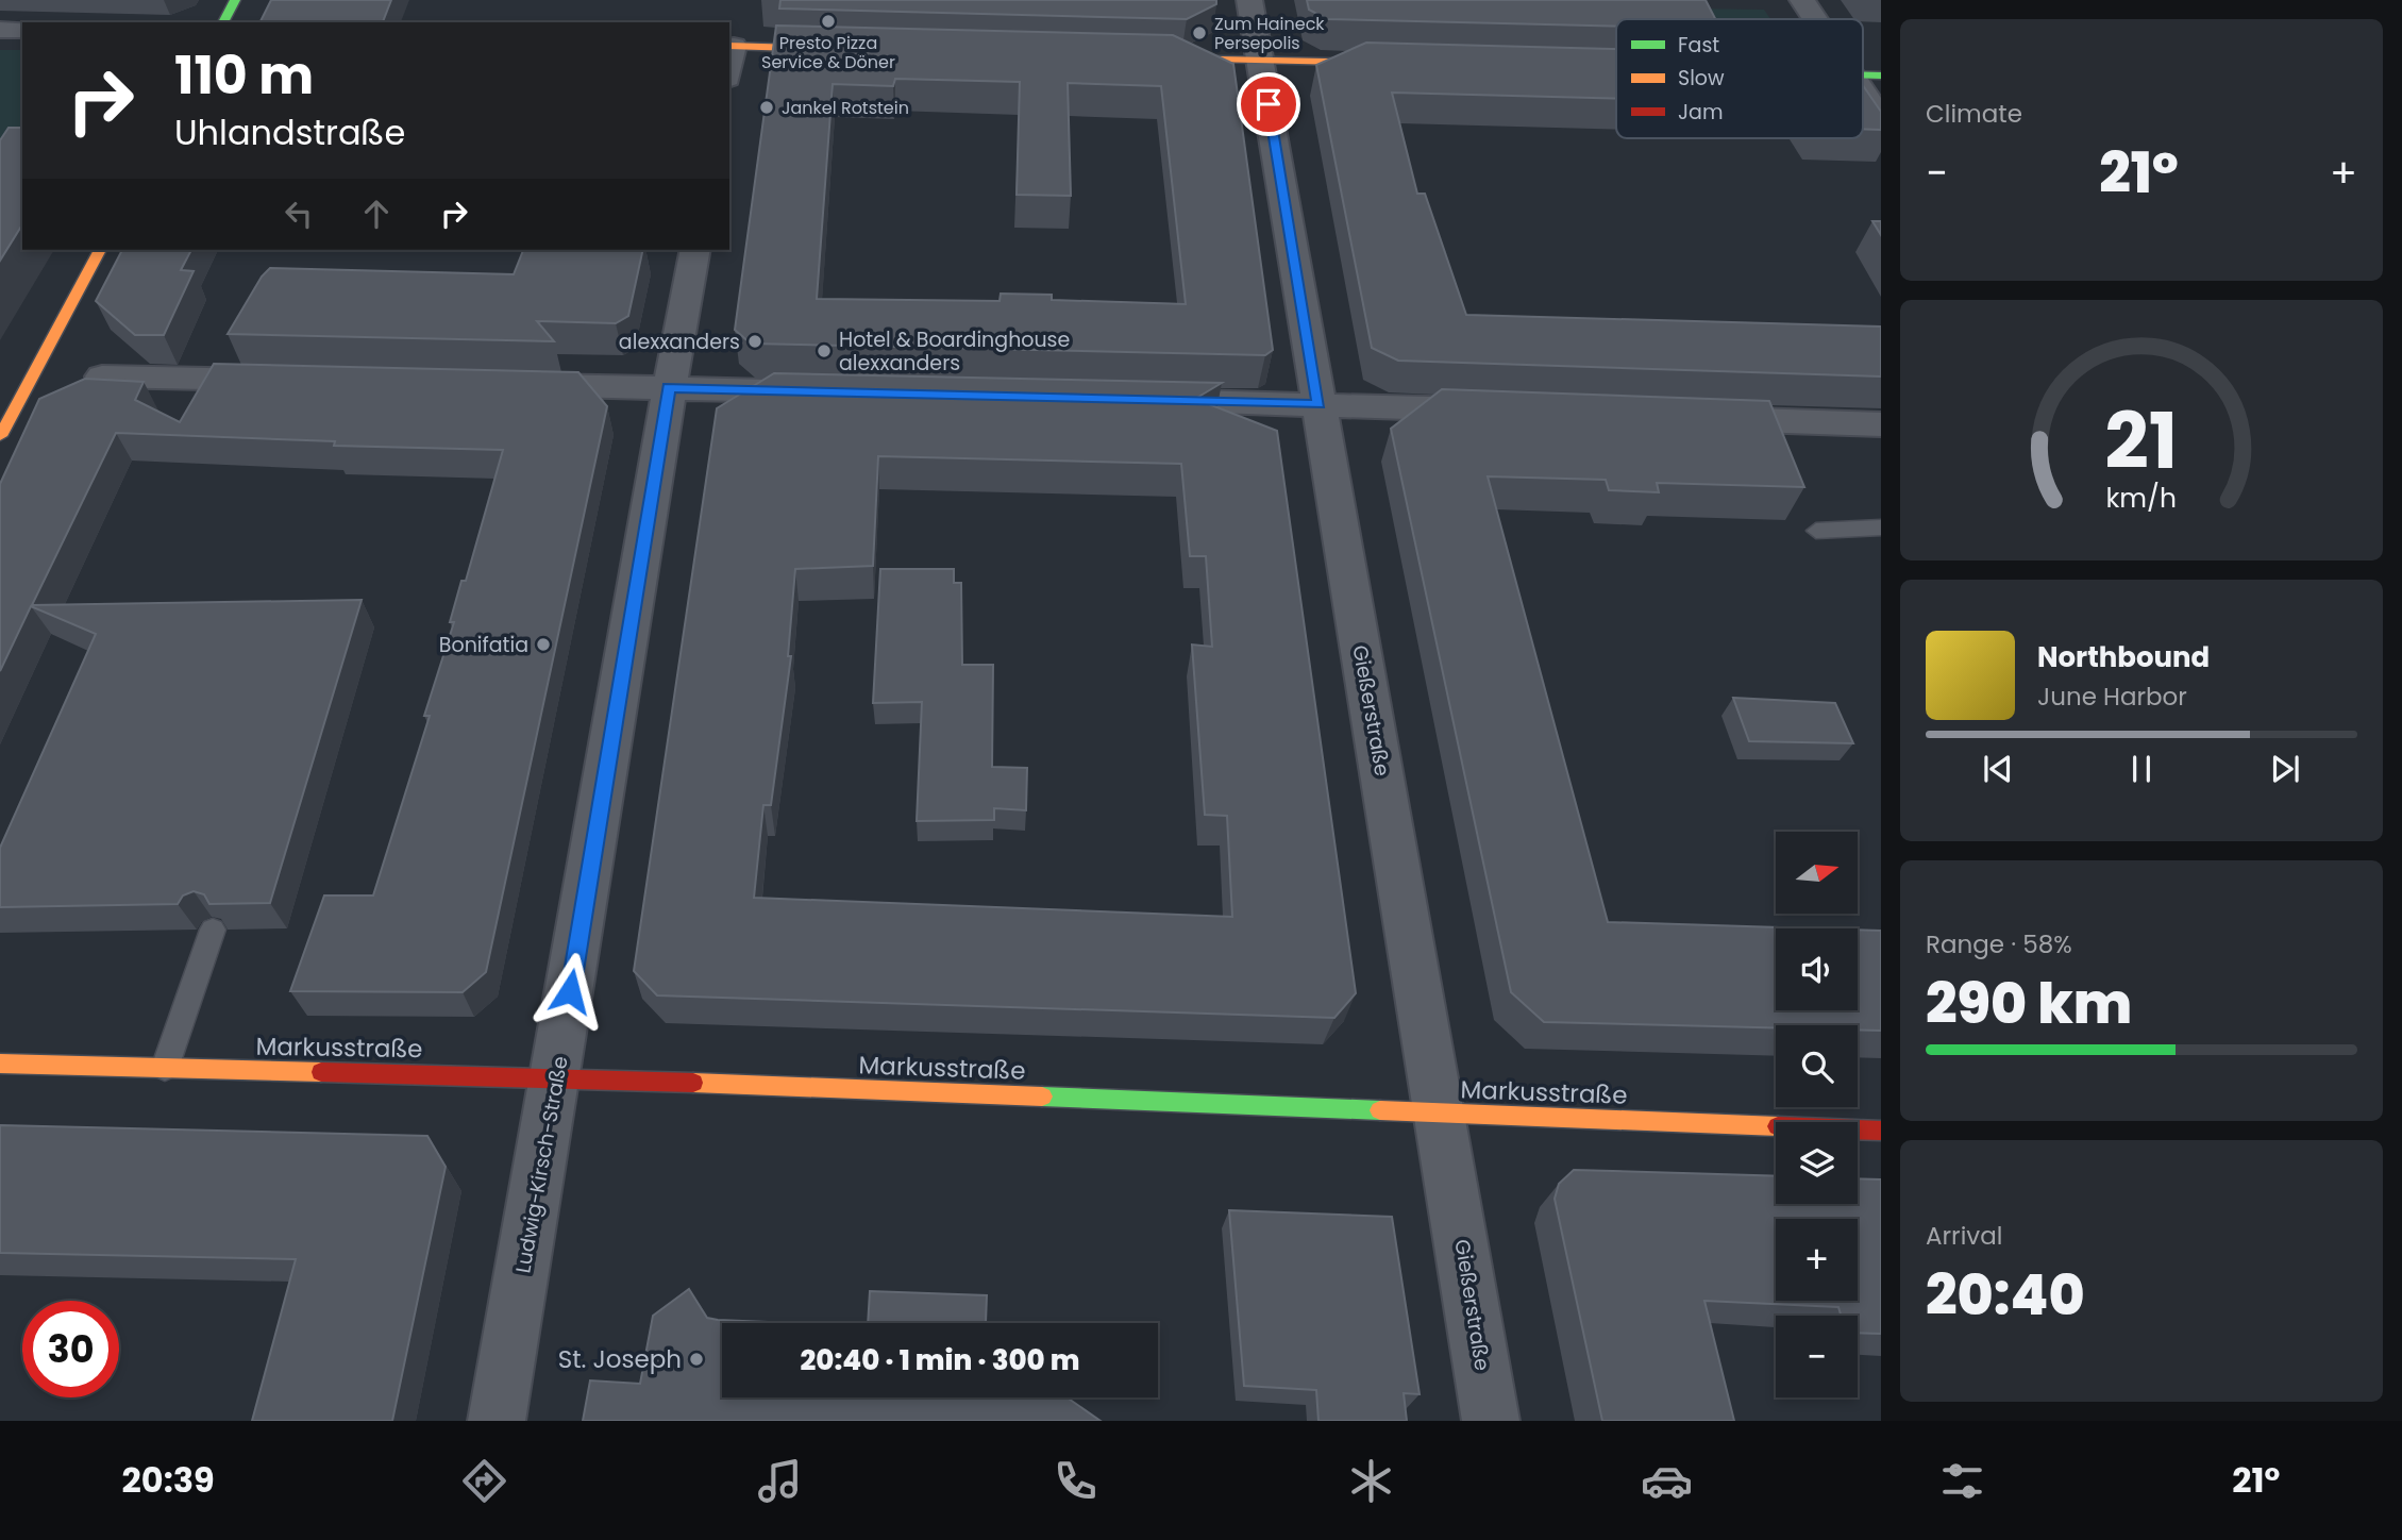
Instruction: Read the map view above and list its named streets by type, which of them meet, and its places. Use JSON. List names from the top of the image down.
{
  "streets": {
    "street": ["Gießerstraße", "Markusstraße", "Ludwig-Kirsch-Straße"]
  },
  "crossings": [
    ["Gießerstraße", "Markusstraße"],
    ["Markusstraße", "Ludwig-Kirsch-Straße"]
  ],
  "places": [
    "Presto Pizza Service & Döner",
    "Zum Haineck Persepolis",
    "Jankel Rotstein",
    "alexxanders",
    "Hotel & Boardinghouse alexxanders",
    "Bonifatia",
    "St. Joseph"
  ],
  "legend": ["Fast", "Slow", "Jam"],
  "north": "right",
  "page": {
    "tile": [
      "Climate",
      ["Range · 58%", "290 km"],
      ["Arrival", "20:40"]
    ],
    "turn": ["110 m", "Uhlandstraße"],
    "heat": ["−", "21°", "+"],
    "song": ["Northbound", "June Harbor"],
    "map_buttons": ["+", "−"],
    "limit": "30",
    "trip": "20:40 · 1 min · 300 m",
    "tabs": ["20:39", "21°"],
    "gauge": ["21", "km/h"]
  }
}
